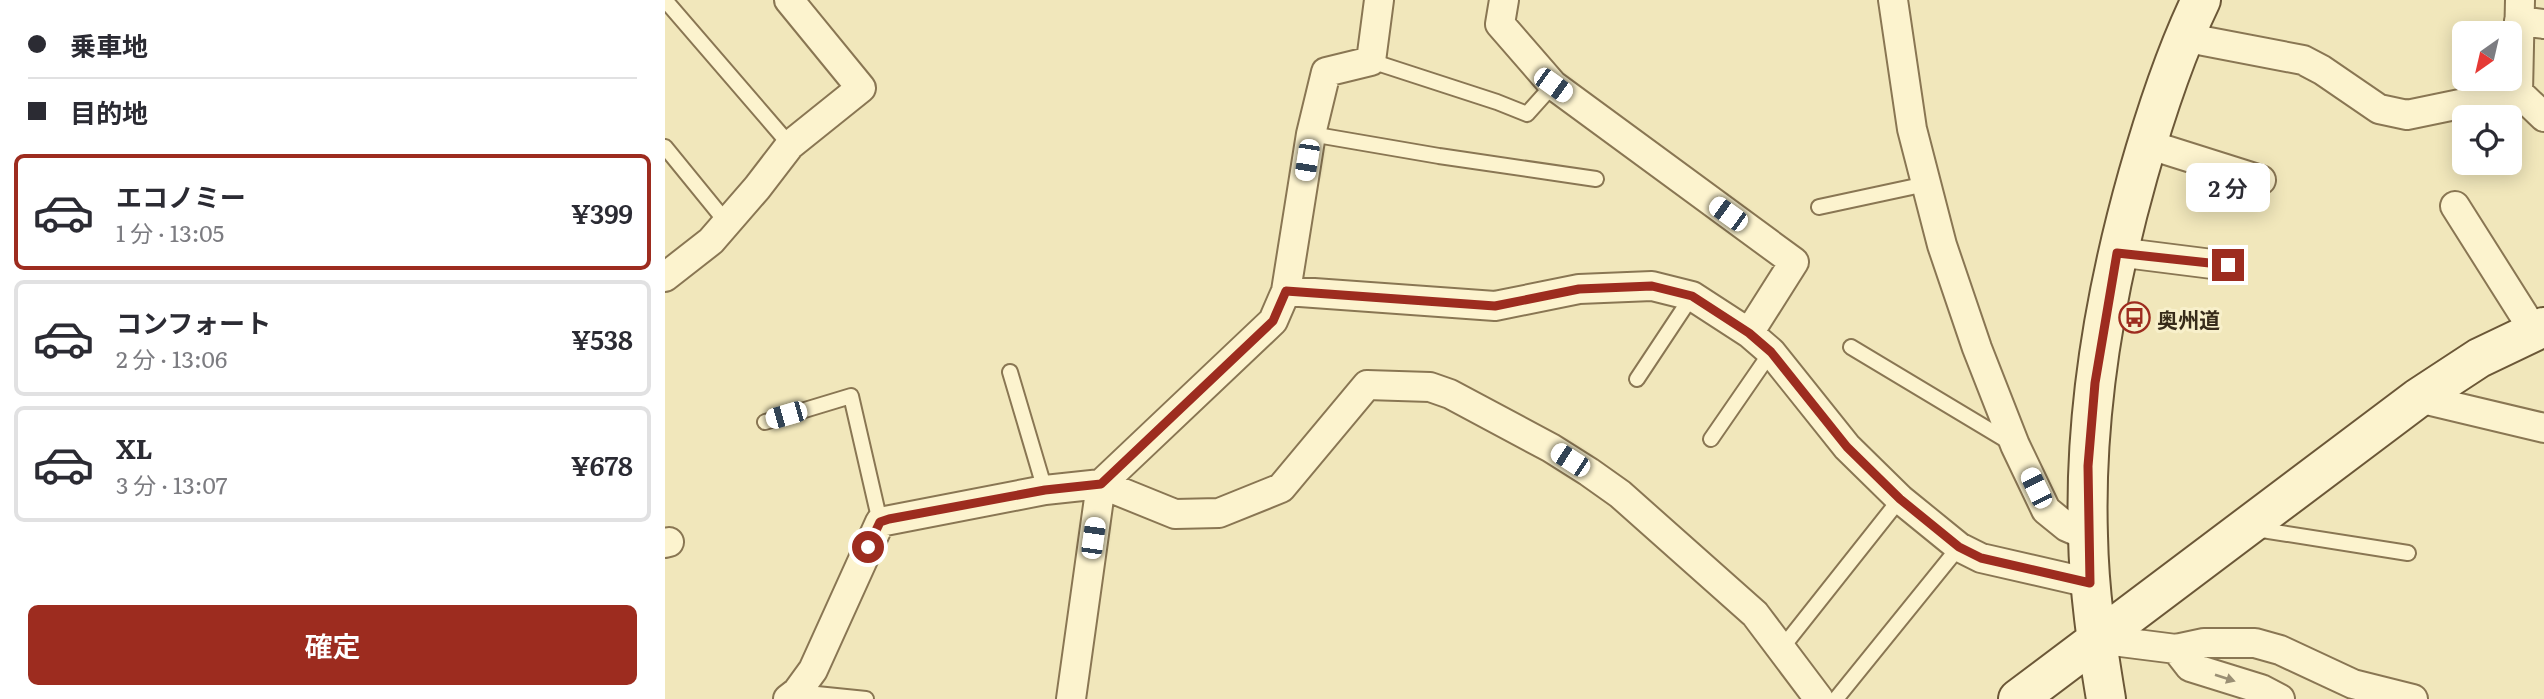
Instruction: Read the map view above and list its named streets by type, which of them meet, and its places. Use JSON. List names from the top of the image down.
{
  "places": {
    "bus stop": ["奥州道"]
  },
  "north": "bottom left",
  "page": {
    "banner": ["乗車地", "目的地"],
    "list": [
      {
        "name": "エコノミー",
        "note": "1 分 · 13:05",
        "value": "¥399"
      },
      {
        "name": "コンフォート",
        "note": "2 分 · 13:06",
        "value": "¥538"
      },
      {
        "name": "XL",
        "note": "3 分 · 13:07",
        "value": "¥678"
      }
    ],
    "bubble": "2 分",
    "buttons": "確定"
  }
}
